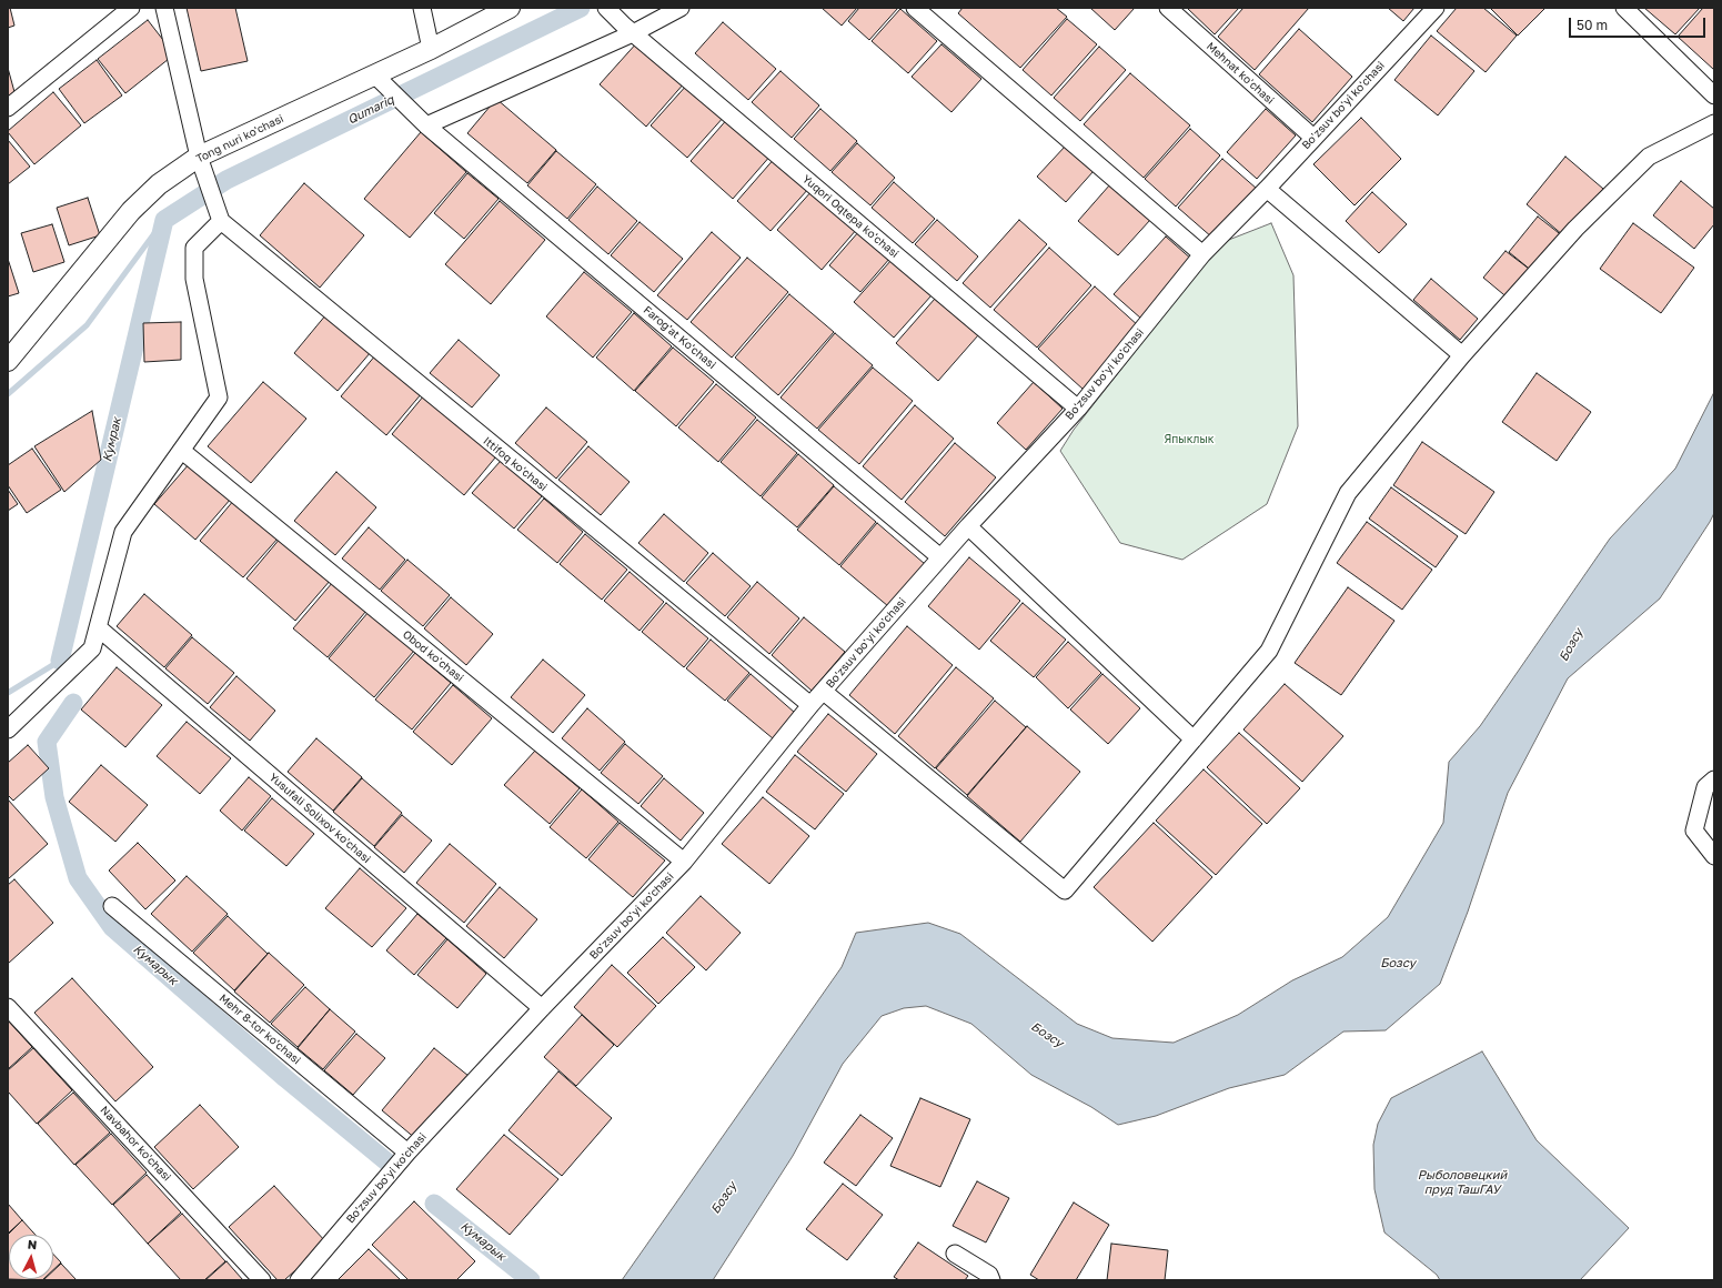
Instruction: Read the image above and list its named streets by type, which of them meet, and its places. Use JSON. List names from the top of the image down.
{
  "streets": {
    "street": [
      "Mehnat ko'chasi",
      "Bo'zsuv bo'yi ko'chasi",
      "Tong nuri ko'chasi",
      "Yuqori Oqtepa ko'chasi",
      "Farog'at Ko'chasi",
      "Ittifoq ko'chasi",
      "Obod ko'chasi",
      "Yusufali Solixov ko'chasi",
      "Mehr 8-tor ko'chasi",
      "Navbahor ko'chasi"
    ]
  },
  "crossings": [
    ["Mehnat ko'chasi", "Bo'zsuv bo'yi ko'chasi"],
    ["Bo'zsuv bo'yi ko'chasi", "Yuqori Oqtepa ko'chasi"],
    ["Bo'zsuv bo'yi ko'chasi", "Farog'at Ko'chasi"],
    ["Bo'zsuv bo'yi ko'chasi", "Ittifoq ko'chasi"],
    ["Bo'zsuv bo'yi ko'chasi", "Obod ko'chasi"],
    ["Bo'zsuv bo'yi ko'chasi", "Yusufali Solixov ko'chasi"],
    ["Bo'zsuv bo'yi ko'chasi", "Mehr 8-tor ko'chasi"],
    ["Tong nuri ko'chasi", "Farog'at Ko'chasi"]
  ],
  "water": [
    "Qumariq",
    "Кумрак",
    "Бозсу",
    "Кумарык",
    "Рыболовецкий пруд ТашГАУ"
  ],
  "parks": ["Япыклык"],
  "scale_bar": "50 m",
  "north": "top"
}
